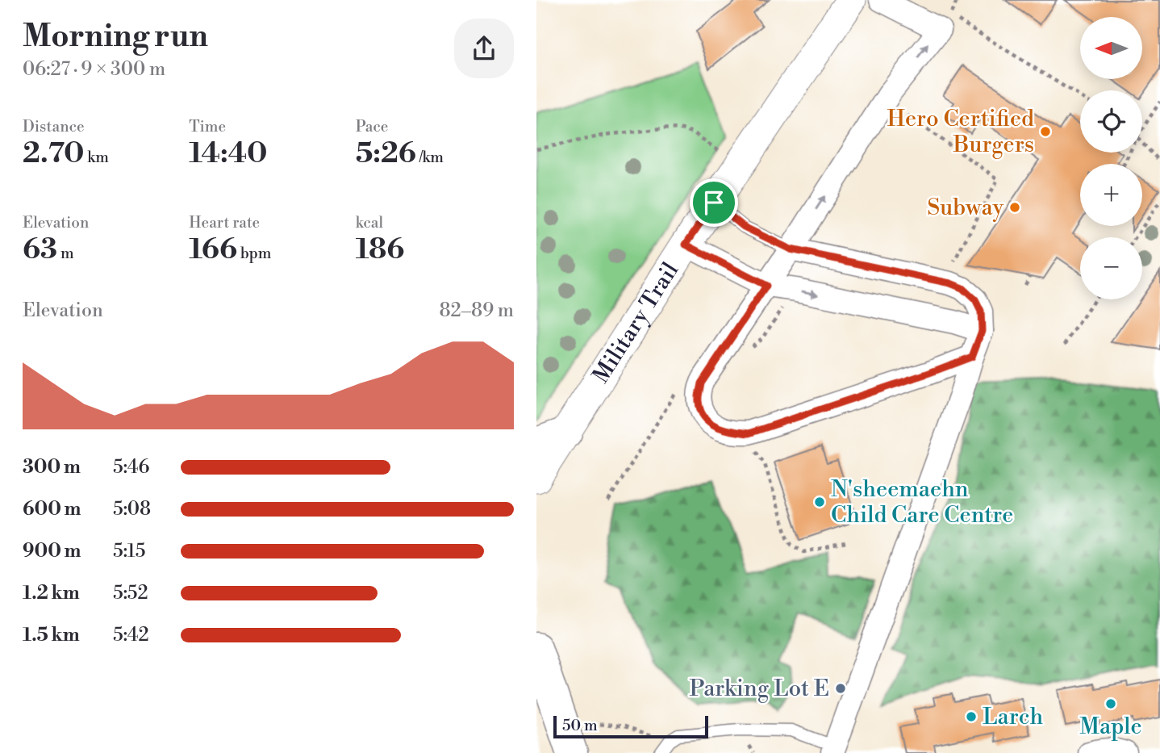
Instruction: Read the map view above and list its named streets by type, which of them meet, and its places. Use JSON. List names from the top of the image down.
{
  "streets": {
    "street": ["Military Trail"]
  },
  "places": [
    "Hero Certified Burgers",
    "Subway",
    "N'sheemaehn Child Care Centre",
    "Parking Lot E",
    "Maple",
    "Larch"
  ],
  "scale_bar": "50 m",
  "north": "left",
  "page": {
    "heading": ["Morning run", "06:27 · 9 × 300 m"],
    "map_buttons": ["+", "−"],
    "stats": [
      ["Distance", "2.70 km"],
      ["Time", "14:40"],
      ["Pace", "5:26 /km"],
      ["Elevation", "63 m"],
      ["Heart rate", "166 bpm"],
      ["kcal", "186"]
    ],
    "chart": ["Elevation", "82–89 m"],
    "list": [
      {
        "name": "300 m",
        "note": "5:46"
      },
      {
        "name": "600 m",
        "note": "5:08"
      },
      {
        "name": "900 m",
        "note": "5:15"
      },
      {
        "name": "1.2 km",
        "note": "5:52"
      },
      {
        "name": "1.5 km",
        "note": "5:42"
      }
    ],
    "scale": "50 m"
  }
}
